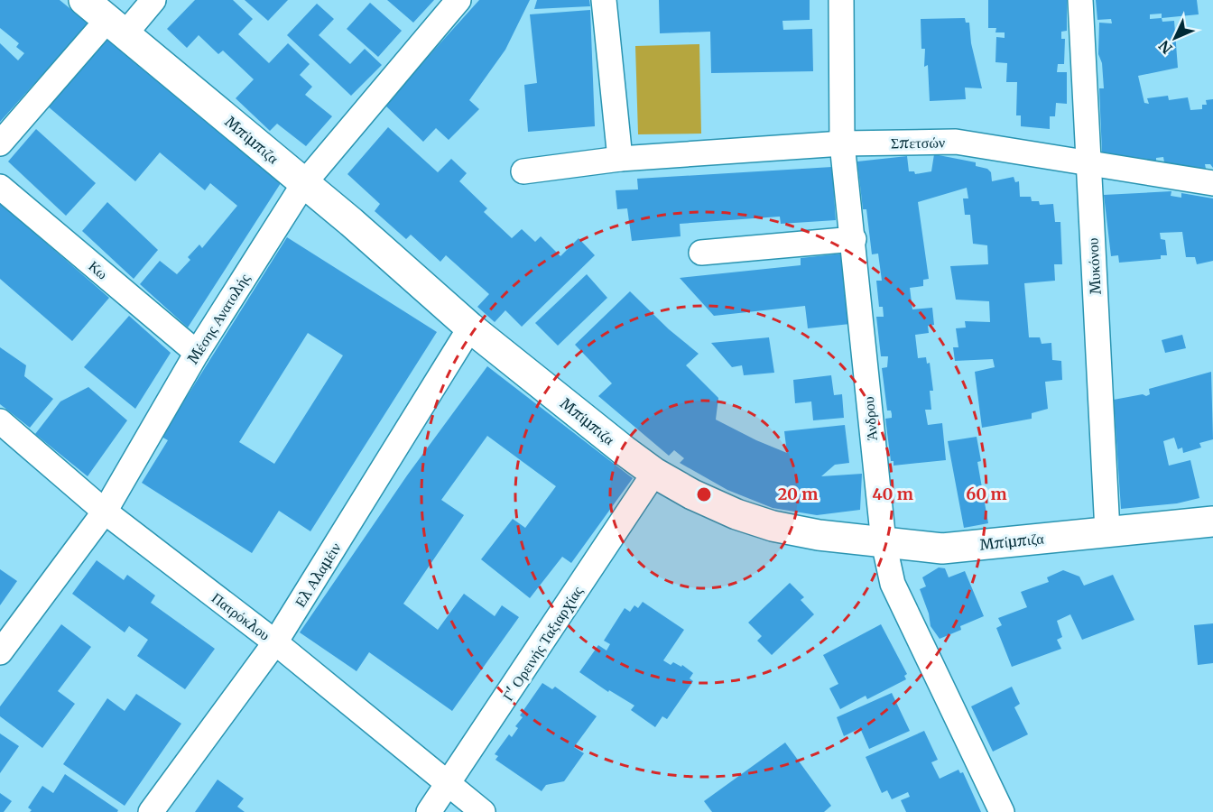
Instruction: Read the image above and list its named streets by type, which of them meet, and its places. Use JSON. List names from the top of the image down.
{
  "streets": {
    "street": [
      "Μπίμπιζα",
      "Σπετσών",
      "Μυκόνου",
      "Κω",
      "Μέσης Ανατολής",
      "Άνδρου",
      "Ελ Αλαμέιν",
      "Πατρόκλου",
      "Γ' Ορεινής Ταξιαρχίας"
    ]
  },
  "crossings": [
    ["Μπίμπιζα", "Μυκόνου"],
    ["Μπίμπιζα", "Μέσης Ανατολής"],
    ["Μπίμπιζα", "Άνδρου"],
    ["Μπίμπιζα", "Ελ Αλαμέιν"],
    ["Μπίμπιζα", "Γ' Ορεινής Ταξιαρχίας"],
    ["Σπετσών", "Μυκόνου"],
    ["Σπετσών", "Άνδρου"],
    ["Κω", "Μέσης Ανατολής"],
    ["Μέσης Ανατολής", "Πατρόκλου"],
    ["Ελ Αλαμέιν", "Πατρόκλου"],
    ["Πατρόκλου", "Γ' Ορεινής Ταξιαρχίας"]
  ],
  "north": "bottom left",
  "rings": ["20 m", "40 m", "60 m"]
}
